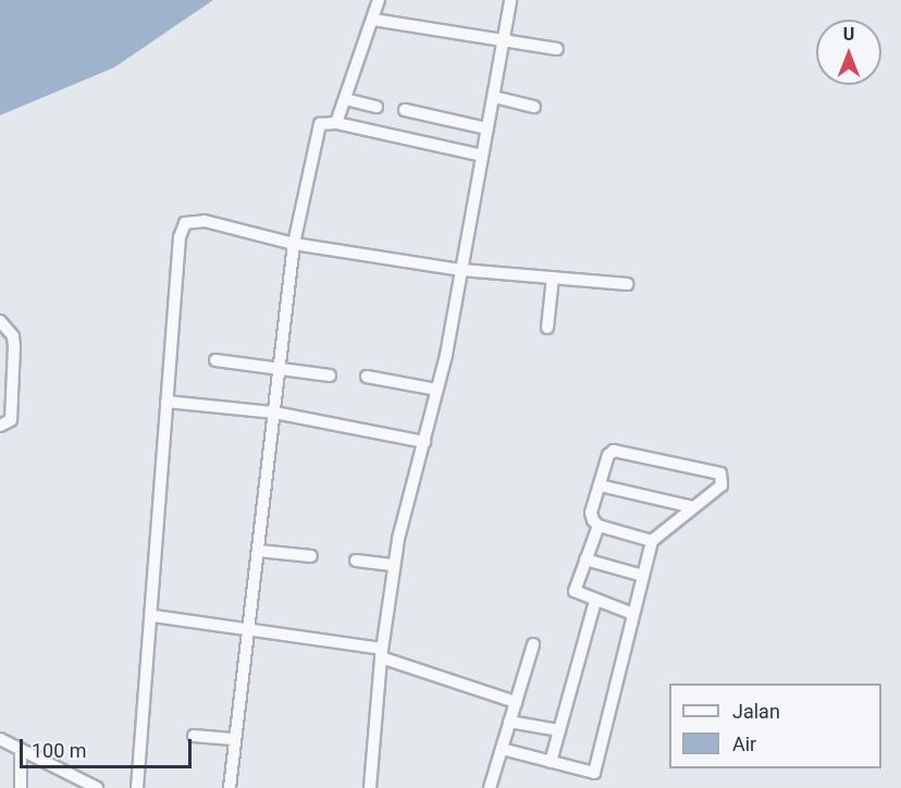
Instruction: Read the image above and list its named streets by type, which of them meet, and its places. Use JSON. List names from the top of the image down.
{
  "legend": ["Jalan", "Air"],
  "scale_bar": "100 m",
  "north": "top"
}
